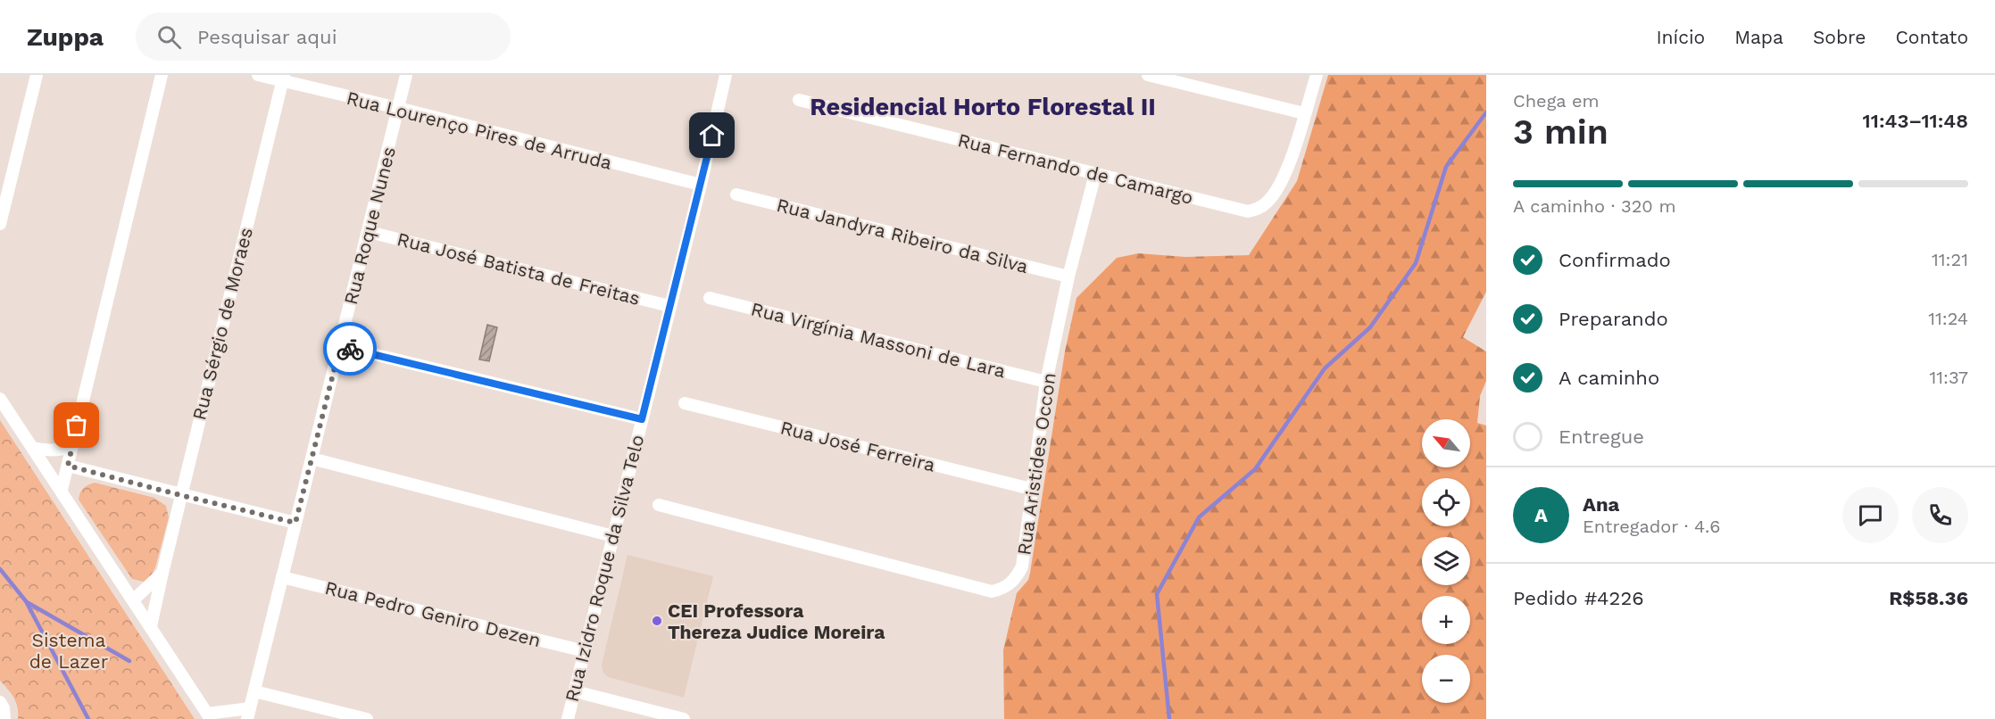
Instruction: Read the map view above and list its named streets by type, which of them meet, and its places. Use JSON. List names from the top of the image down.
{
  "streets": {
    "street": [
      "Rua Lourenço Pires de Arruda",
      "Rua Fernando de Camargo",
      "Rua Roque Nunes",
      "Rua Jandyra Ribeiro da Silva",
      "Rua José Batista de Freitas",
      "Rua Sérgio de Moraes",
      "Rua Virgínia Massoni de Lara",
      "Rua José Ferreira",
      "Rua Aristides Occon",
      "Rua Izidro Roque da Silva Telo",
      "Rua Pedro Geniro Dezen"
    ]
  },
  "crossings": [
    ["Rua Lourenço Pires de Arruda", "Rua Roque Nunes"],
    ["Rua Lourenço Pires de Arruda", "Rua Sérgio de Moraes"],
    ["Rua Lourenço Pires de Arruda", "Rua Izidro Roque da Silva Telo"],
    ["Rua Fernando de Camargo", "Rua Aristides Occon"],
    ["Rua Roque Nunes", "Rua José Batista de Freitas"],
    ["Rua Roque Nunes", "Rua Pedro Geniro Dezen"],
    ["Rua Jandyra Ribeiro da Silva", "Rua Aristides Occon"],
    ["Rua José Batista de Freitas", "Rua Izidro Roque da Silva Telo"],
    ["Rua Virgínia Massoni de Lara", "Rua Aristides Occon"],
    ["Rua José Ferreira", "Rua Aristides Occon"],
    ["Rua Izidro Roque da Silva Telo", "Rua Pedro Geniro Dezen"]
  ],
  "districts": ["Residencial Horto Florestal II"],
  "parks": ["Sistema de Lazer"],
  "places": ["CEI Professora Thereza Judice Moreira"],
  "north": "top left",
  "page": {
    "header": "Zuppa",
    "search": "Pesquisar aqui",
    "nav": [
      "Início",
      "Mapa",
      "Sobre",
      "Contato"
    ],
    "heading": ["3 min", "Chega em", "11:43–11:48"],
    "panel": [
      "Ana",
      "Entregador · 4.6",
      "Pedido #4226",
      "R$58.36"
    ],
    "bar": "A caminho · 320 m",
    "list": [
      ["Confirmado", "11:21"],
      ["Preparando", "11:24"],
      ["A caminho", "11:37"],
      "Entregue"
    ],
    "map_buttons": ["+", "−"],
    "round": "A"
  }
}
